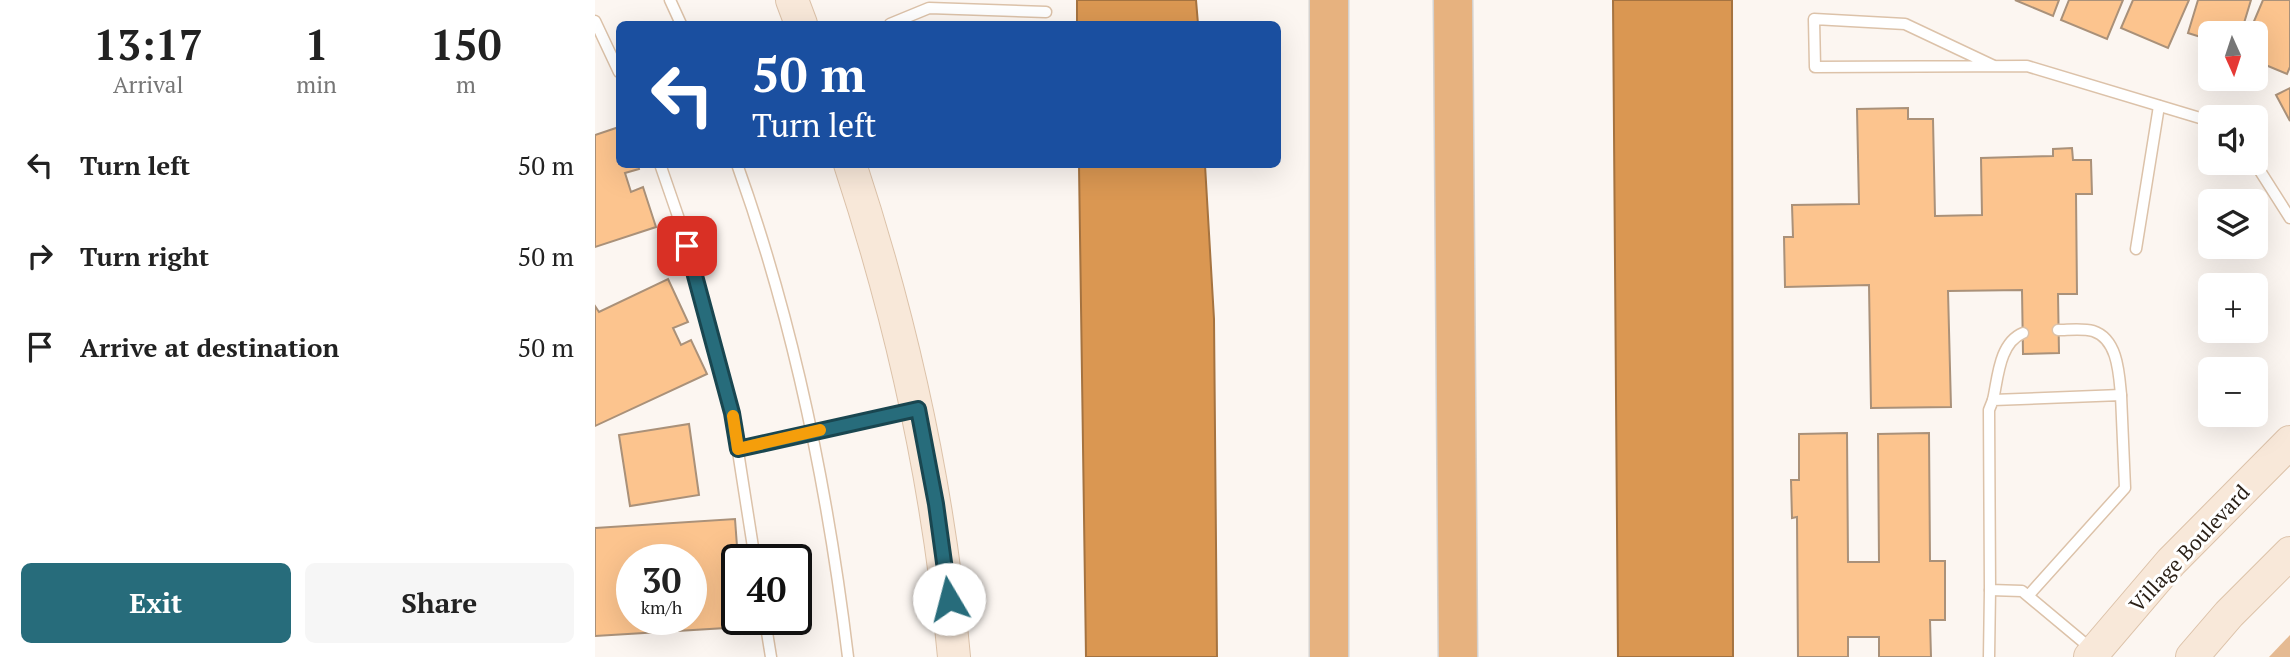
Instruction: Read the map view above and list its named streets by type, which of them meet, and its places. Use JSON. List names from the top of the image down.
{
  "streets": {
    "street": ["Village Boulevard"]
  },
  "north": "bottom",
  "page": {
    "eta": [
      "13:17",
      "Arrival",
      "1",
      "min",
      "150",
      "m"
    ],
    "map_buttons": ["+", "−"],
    "turn": ["50 m", "Turn left"],
    "list": [
      {
        "name": "Turn left",
        "value": "50 m"
      },
      {
        "name": "Turn right",
        "value": "50 m"
      },
      {
        "name": "Arrive at destination",
        "value": "50 m"
      }
    ],
    "speed": "30 km/h",
    "limit": "40",
    "buttons": ["Exit", "Share"]
  }
}
